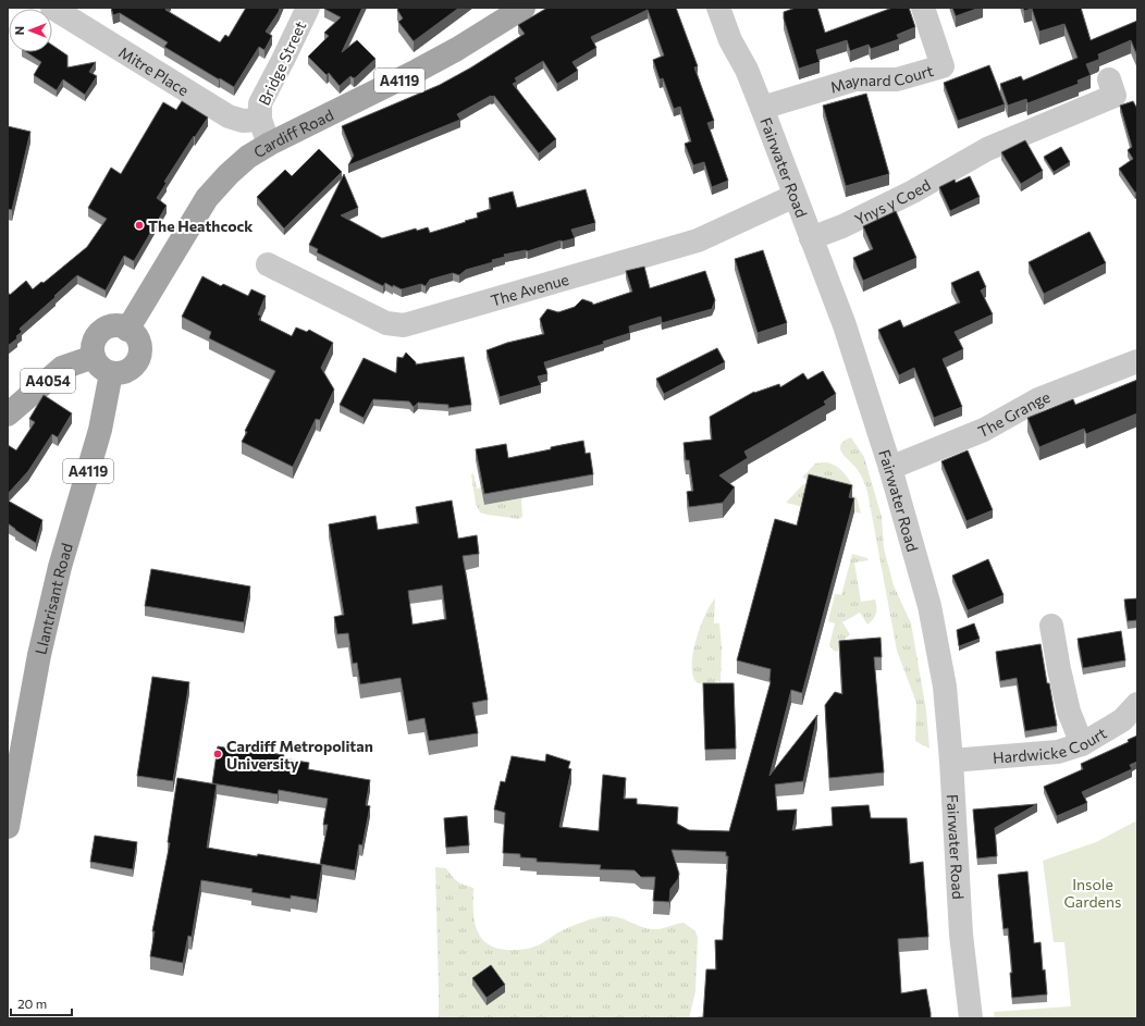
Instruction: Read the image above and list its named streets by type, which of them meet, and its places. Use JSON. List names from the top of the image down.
{
  "streets": {
    "main road": [
      "A4119",
      "Cardiff Road",
      "A4054",
      "Llantrisant Road"
    ],
    "street": [
      "Bridge Street",
      "Mitre Place",
      "Maynard Court",
      "Fairwater Road",
      "Ynys y Coed",
      "The Avenue",
      "The Grange",
      "Hardwicke Court"
    ]
  },
  "crossings": [
    ["Bridge Street", "Mitre Place"],
    ["Bridge Street", "Cardiff Road"],
    ["Maynard Court", "Fairwater Road"],
    ["Cardiff Road", "A4054"],
    ["Cardiff Road", "Llantrisant Road"],
    ["Fairwater Road", "Ynys y Coed"],
    ["Fairwater Road", "The Avenue"],
    ["Fairwater Road", "The Grange"],
    ["Fairwater Road", "Hardwicke Court"],
    ["A4054", "Llantrisant Road"]
  ],
  "parks": ["Insole Gardens"],
  "places": ["The Heathcock", "Cardiff Metropolitan University"],
  "scale_bar": "20 m",
  "north": "left"
}
